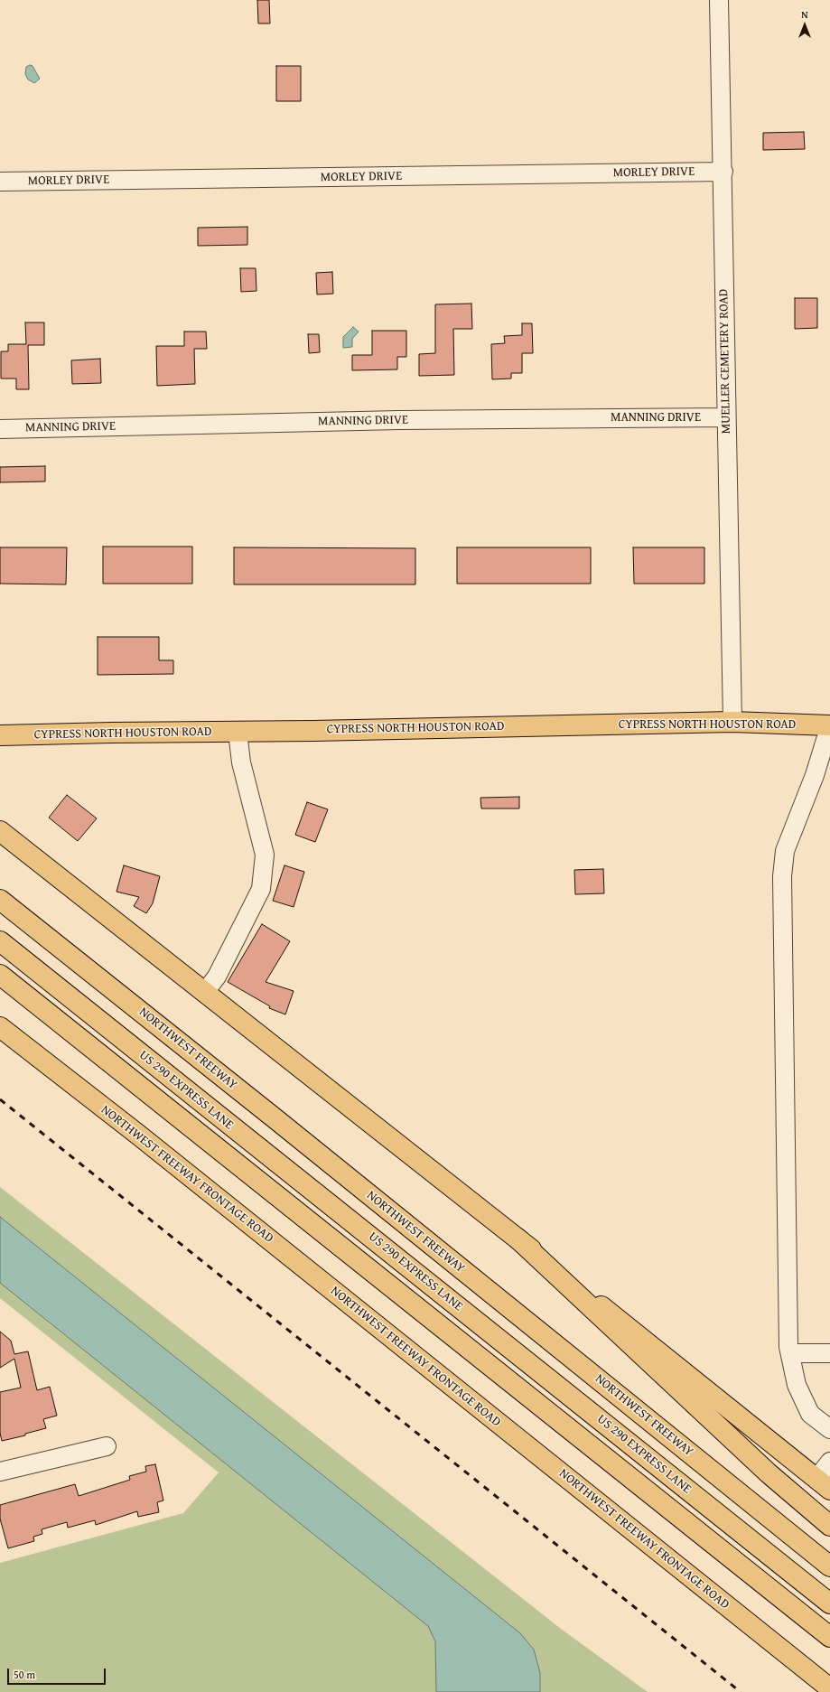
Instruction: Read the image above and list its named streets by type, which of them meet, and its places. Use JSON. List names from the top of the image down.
{
  "streets": {
    "main road": [
      "CYPRESS NORTH HOUSTON ROAD",
      "NORTHWEST FREEWAY",
      "US 290 EXPRESS LANE",
      "NORTHWEST FREEWAY FRONTAGE ROAD"
    ],
    "street": ["MORLEY DRIVE", "MUELLER CEMETERY ROAD", "MANNING DRIVE"]
  },
  "crossings": [
    ["MORLEY DRIVE", "MUELLER CEMETERY ROAD"],
    ["MUELLER CEMETERY ROAD", "MANNING DRIVE"],
    ["MUELLER CEMETERY ROAD", "CYPRESS NORTH HOUSTON ROAD"]
  ],
  "scale_bar": "50 m",
  "north": "top"
}
